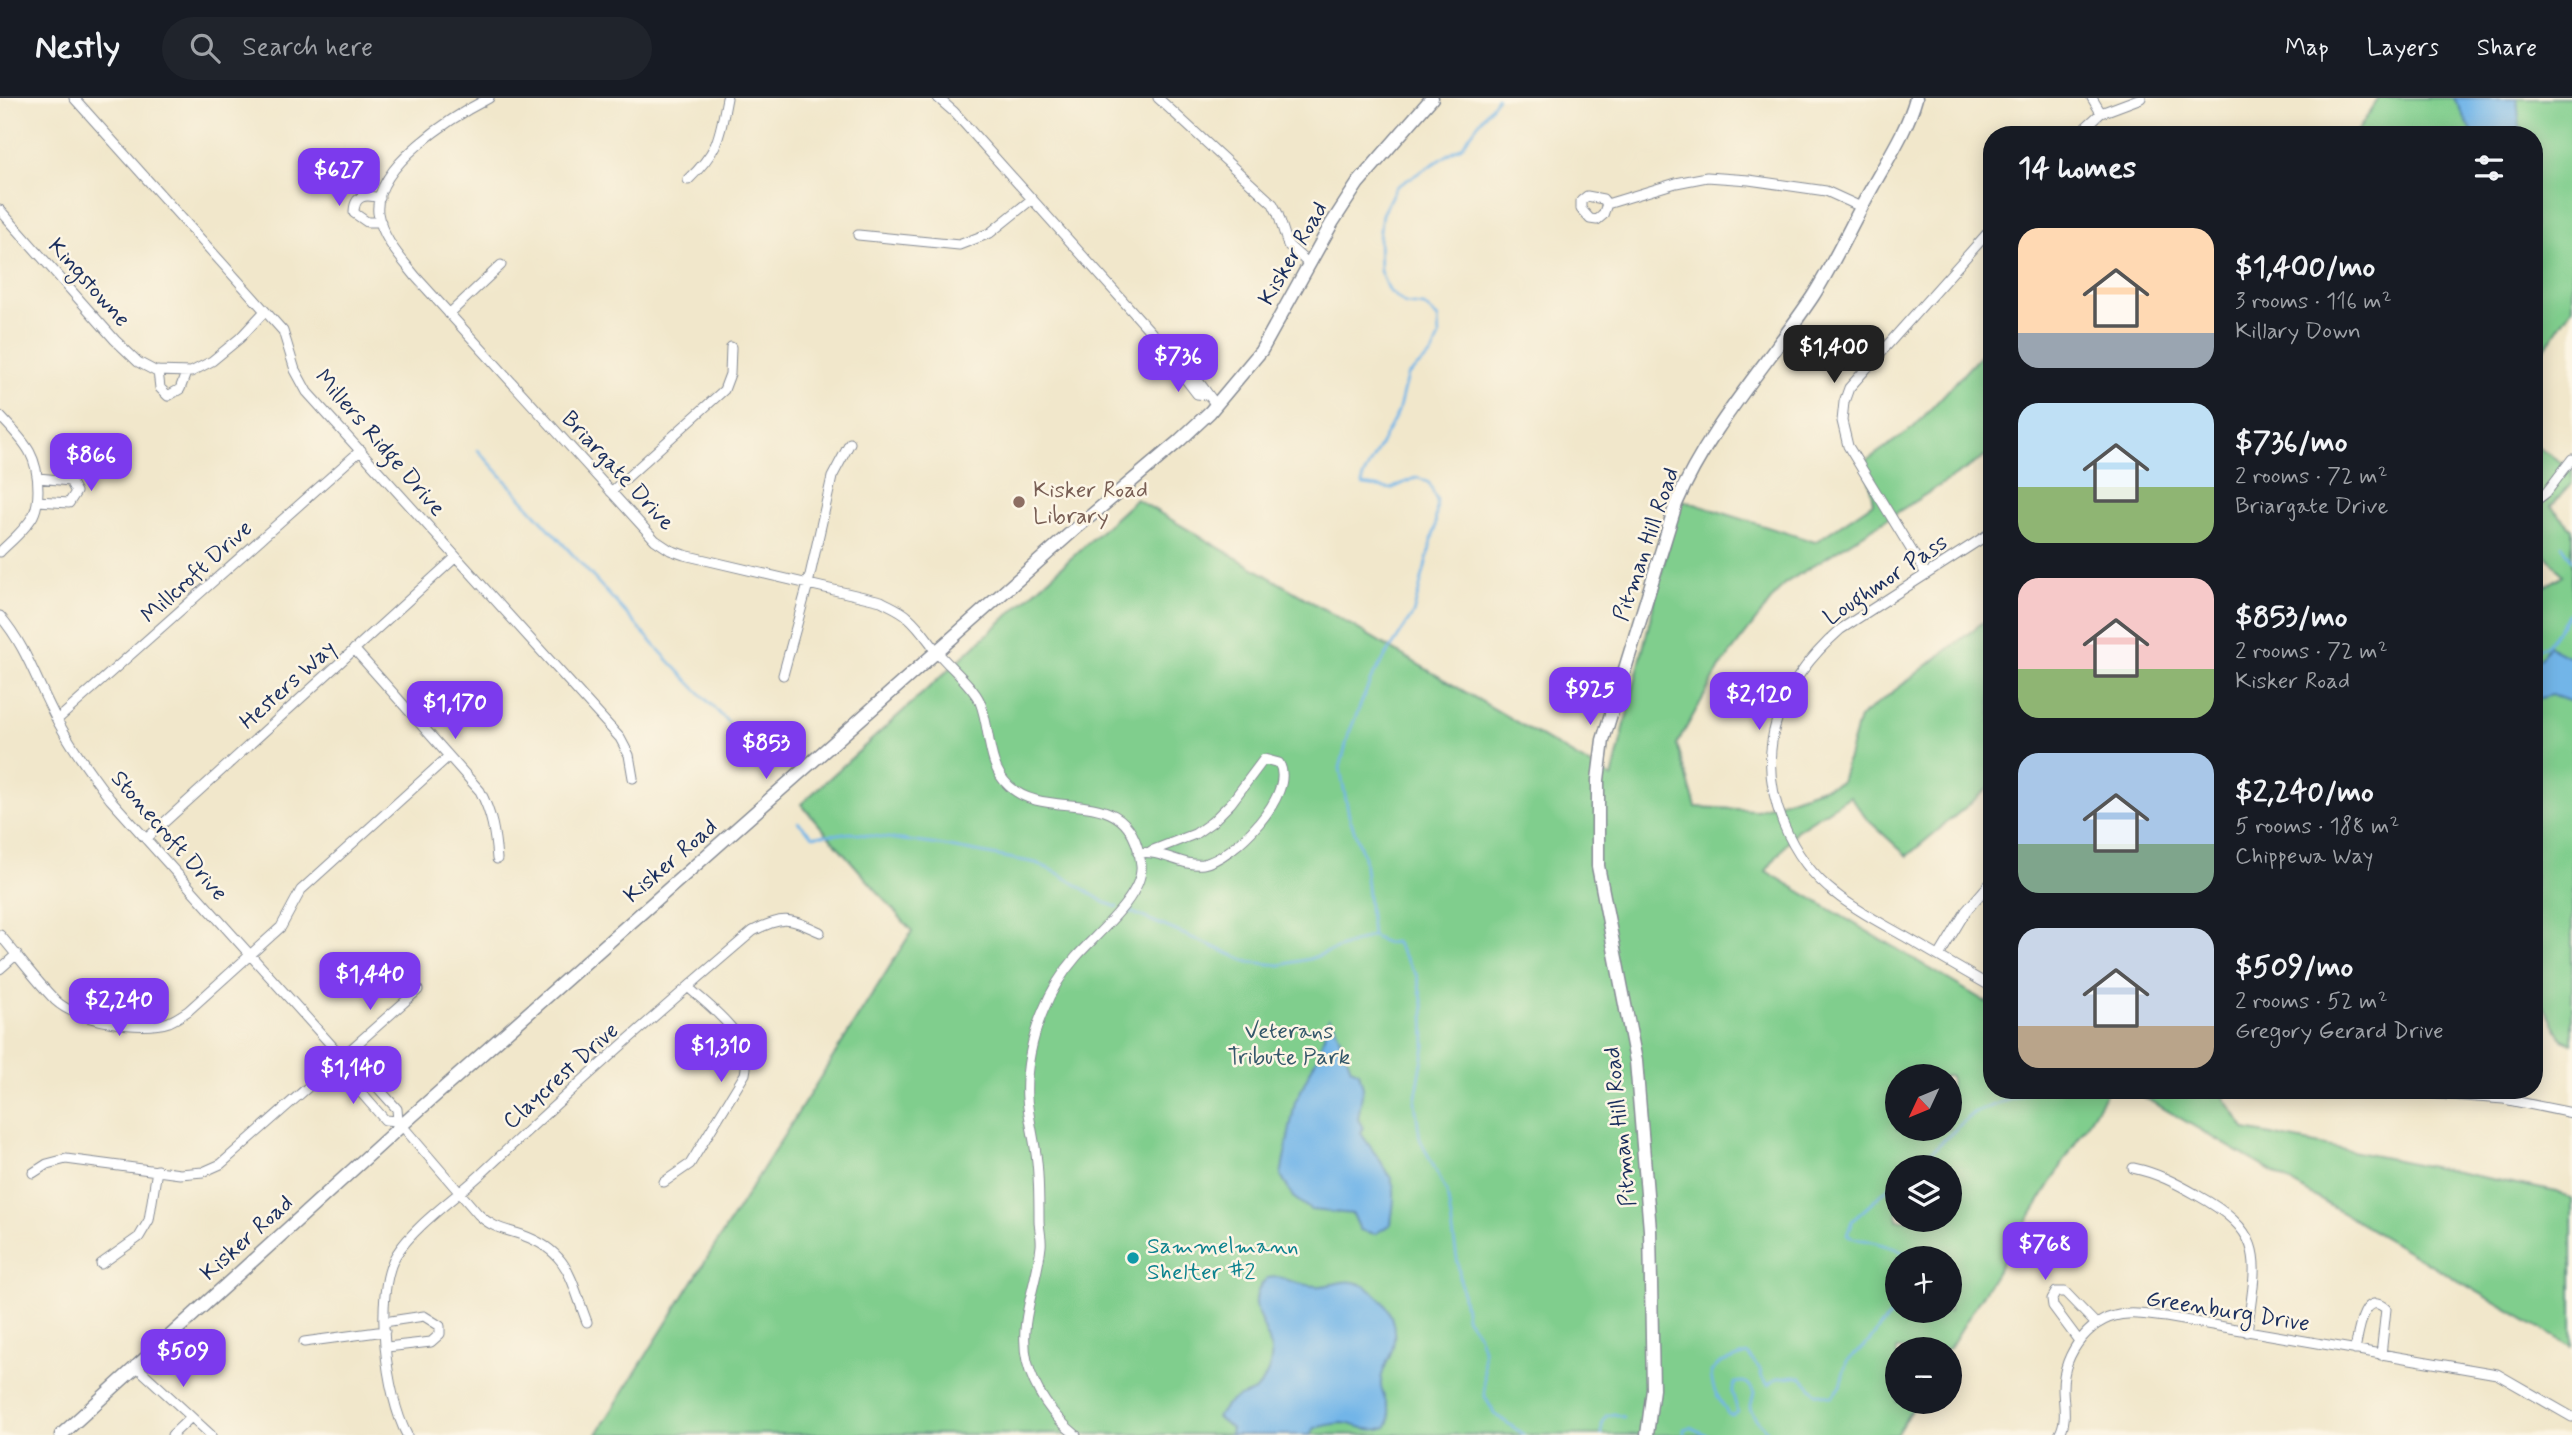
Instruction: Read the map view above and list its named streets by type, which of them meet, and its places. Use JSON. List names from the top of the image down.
{
  "streets": {
    "main road": ["Kisker Road", "Pitman Hill Road"],
    "street": [
      "Kingstowne",
      "Millers Ridge Drive",
      "Briargate Drive",
      "Millcroft Drive",
      "Loughmor Pass",
      "Hesters Way",
      "Stonecroft Drive",
      "Claycrest Drive",
      "Greenburg Drive"
    ]
  },
  "crossings": [
    ["Kisker Road", "Briargate Drive"],
    ["Kisker Road", "Stonecroft Drive"],
    ["Kingstowne", "Millers Ridge Drive"],
    ["Millers Ridge Drive", "Millcroft Drive"],
    ["Millers Ridge Drive", "Hesters Way"],
    ["Millcroft Drive", "Stonecroft Drive"],
    ["Hesters Way", "Stonecroft Drive"]
  ],
  "parks": ["Veterans Tribute Park"],
  "places": ["Kisker Road Library", "Sammelmann Shelter #2"],
  "north": "bottom left",
  "page": {
    "header": "Nestly",
    "search": "Search here",
    "nav": ["Map", "Layers", "Share"],
    "heading": "14 homes",
    "price": [
      "$627",
      "$1,400",
      "$736",
      "$866",
      "$925",
      "$2,120",
      "$1,170",
      "$853",
      "$1,440",
      "$2,240",
      "$1,310",
      "$1,140",
      "$768",
      "$509"
    ],
    "list": [
      {
        "name": "$1,400/mo",
        "note": "3 rooms · 116 m² · Killary Down"
      },
      {
        "name": "$736/mo",
        "note": "2 rooms · 72 m² · Briargate Drive"
      },
      {
        "name": "$853/mo",
        "note": "2 rooms · 72 m² · Kisker Road"
      },
      {
        "name": "$2,240/mo",
        "note": "5 rooms · 188 m² · Chippewa Way"
      },
      {
        "name": "$509/mo",
        "note": "2 rooms · 52 m² · Gregory Gerard Drive"
      }
    ],
    "map_buttons": ["+", "−"]
  }
}
